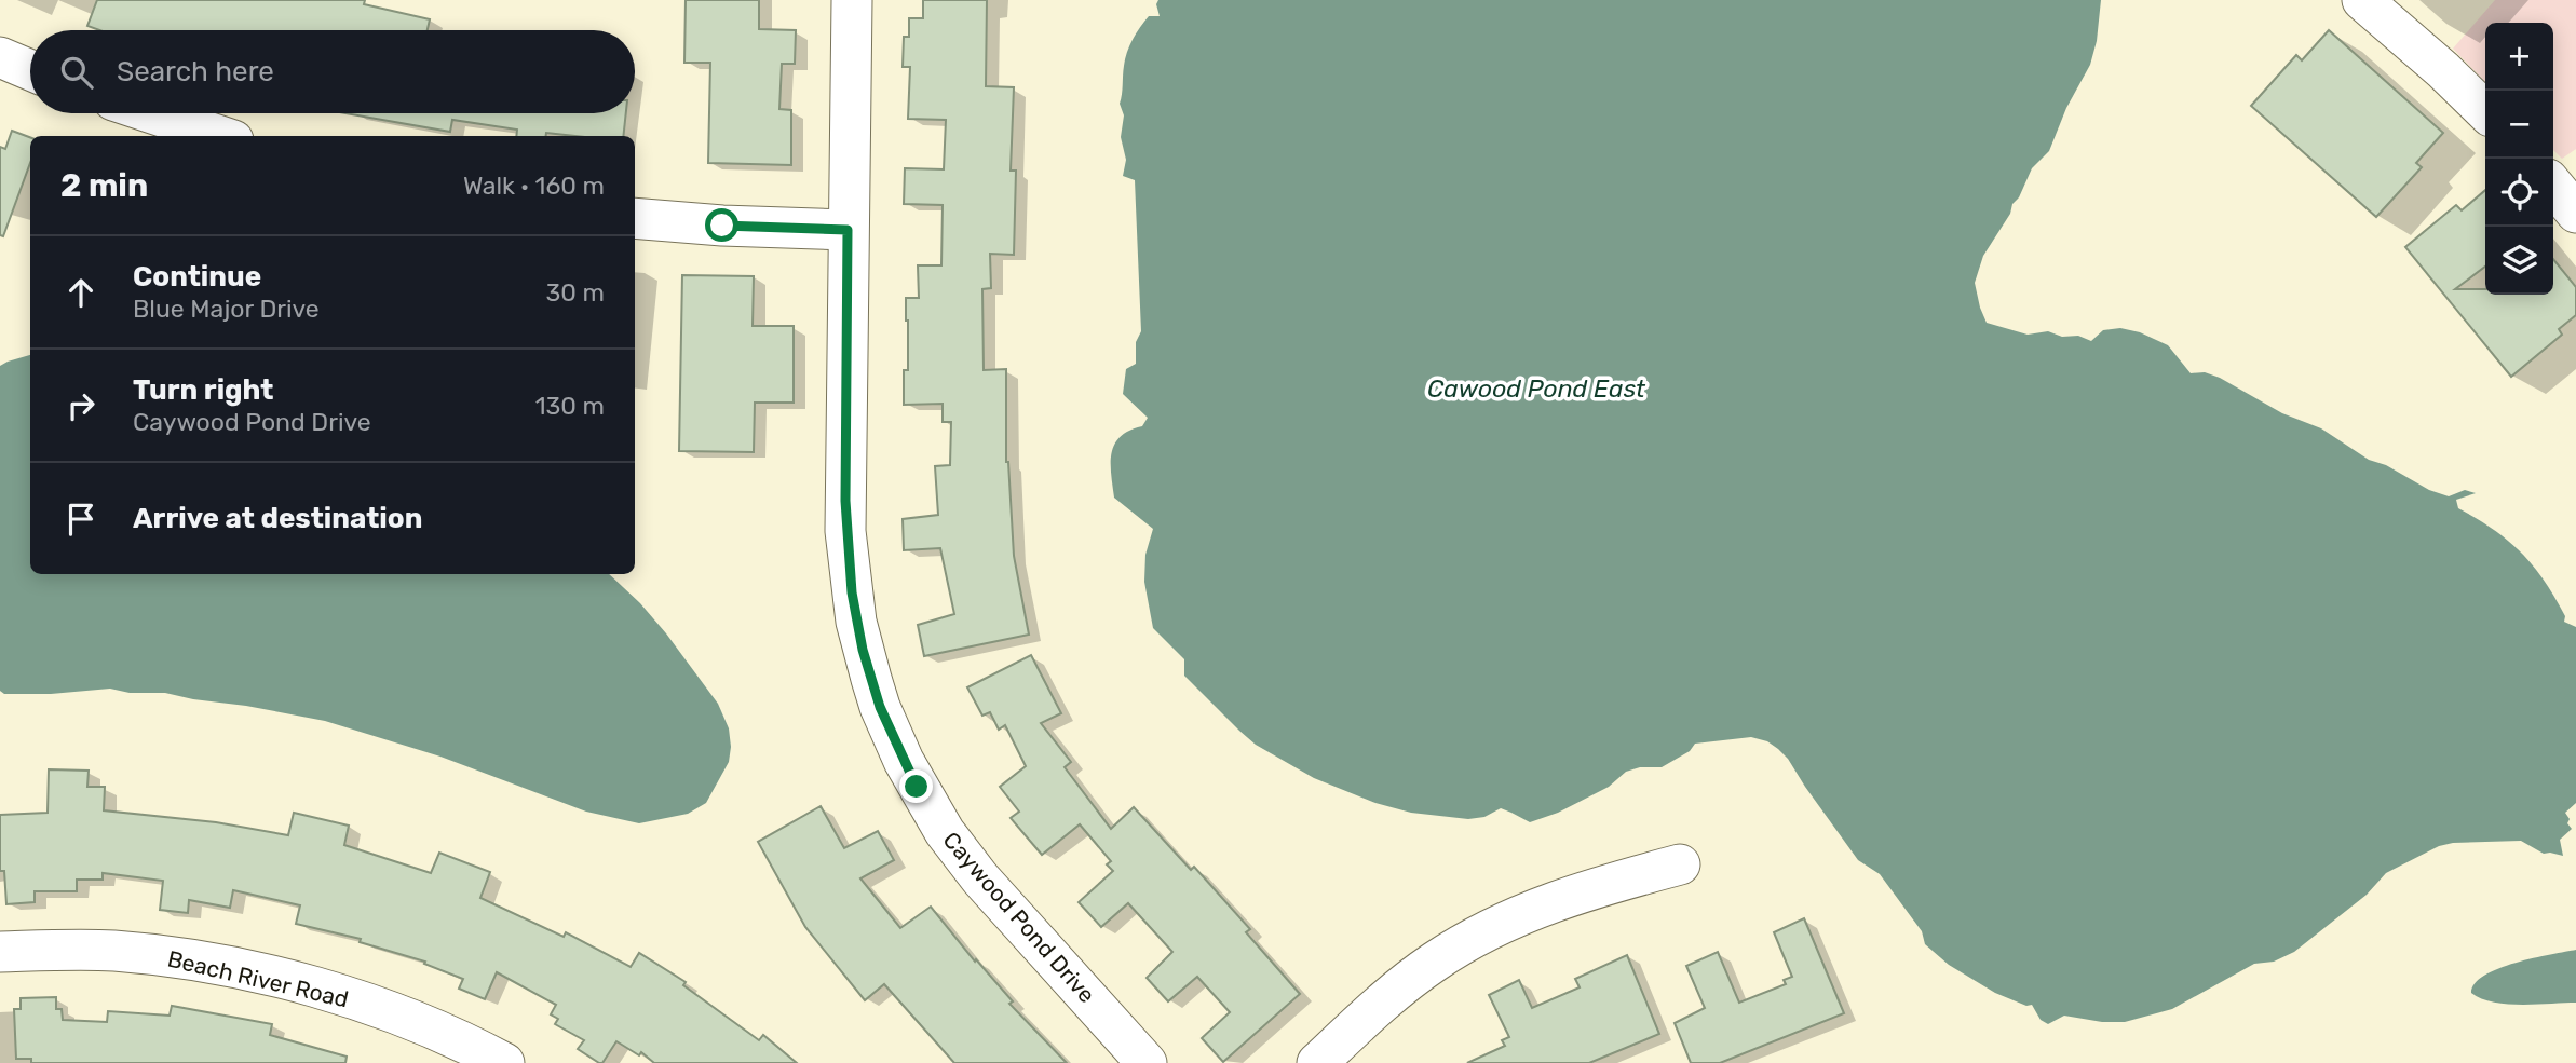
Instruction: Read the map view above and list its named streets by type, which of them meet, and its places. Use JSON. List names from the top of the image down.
{
  "streets": {
    "street": ["Caywood Pond Drive", "Beach River Road"]
  },
  "water": ["Cawood Pond East"],
  "page": {
    "map_buttons": ["+", "−"],
    "search": "Search here",
    "heading": ["2 min", "Walk · 160 m"],
    "list": [
      ["Continue", "Blue Major Drive", "30 m"],
      ["Turn right", "Caywood Pond Drive", "130 m"],
      "Arrive at destination"
    ]
  }
}
